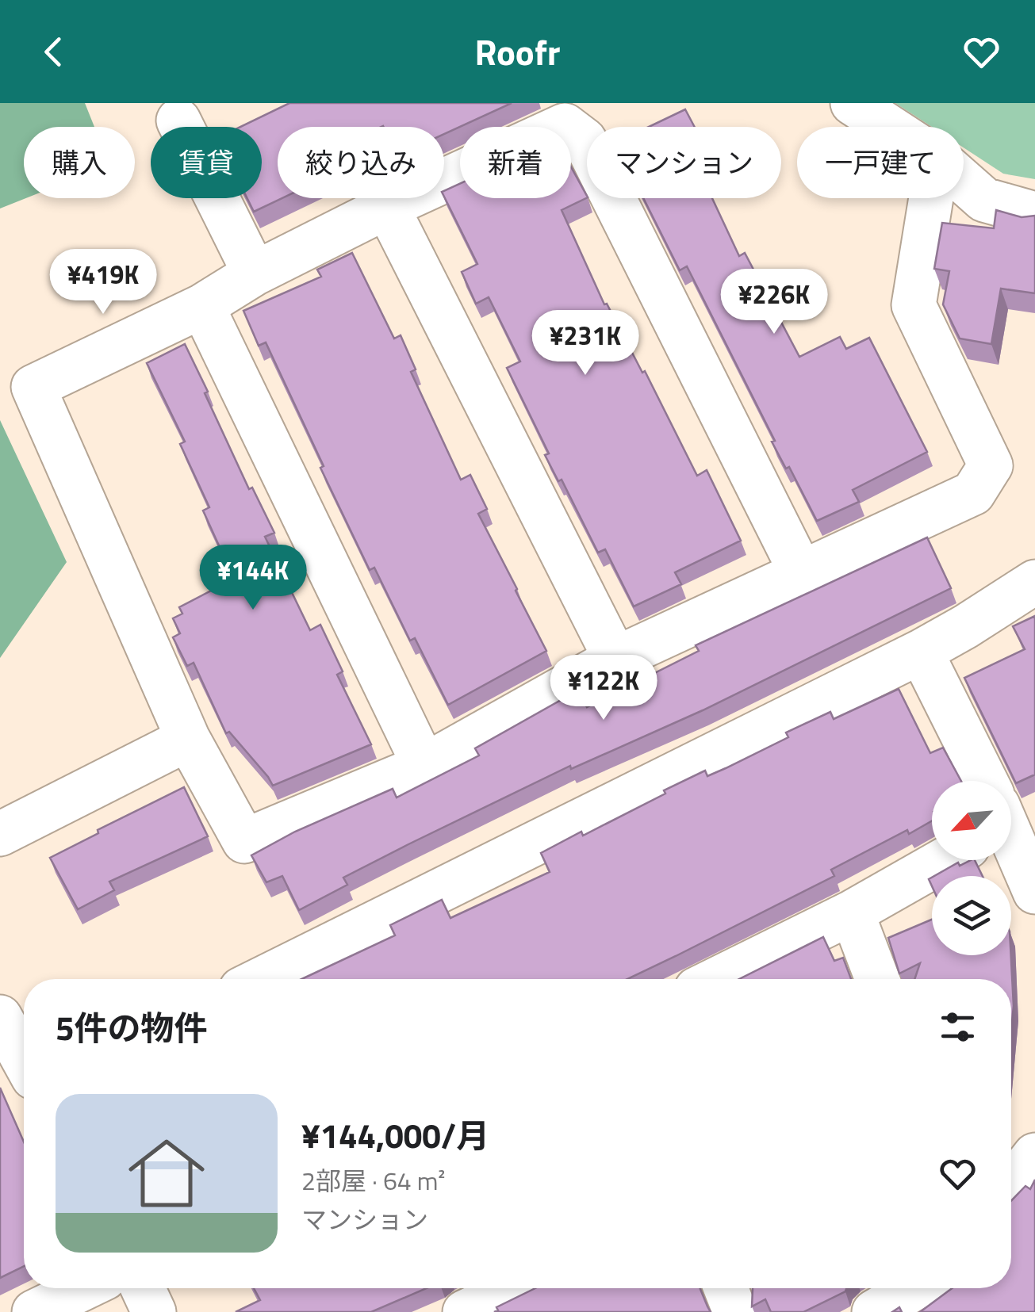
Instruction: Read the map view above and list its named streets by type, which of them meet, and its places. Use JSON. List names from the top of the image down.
{
  "north": "bottom left",
  "page": {
    "header": "Roofr",
    "chip": [
      "購入",
      "賃貸",
      "絞り込み",
      "新着",
      "マンション",
      "一戸建て"
    ],
    "price": [
      "¥419K",
      "¥226K",
      "¥231K",
      "¥144K",
      "¥122K"
    ],
    "heading": "5件の物件",
    "list": [
      {
        "name": "¥144,000/月",
        "note": "2部屋 · 64 m² · マンション"
      }
    ]
  }
}
